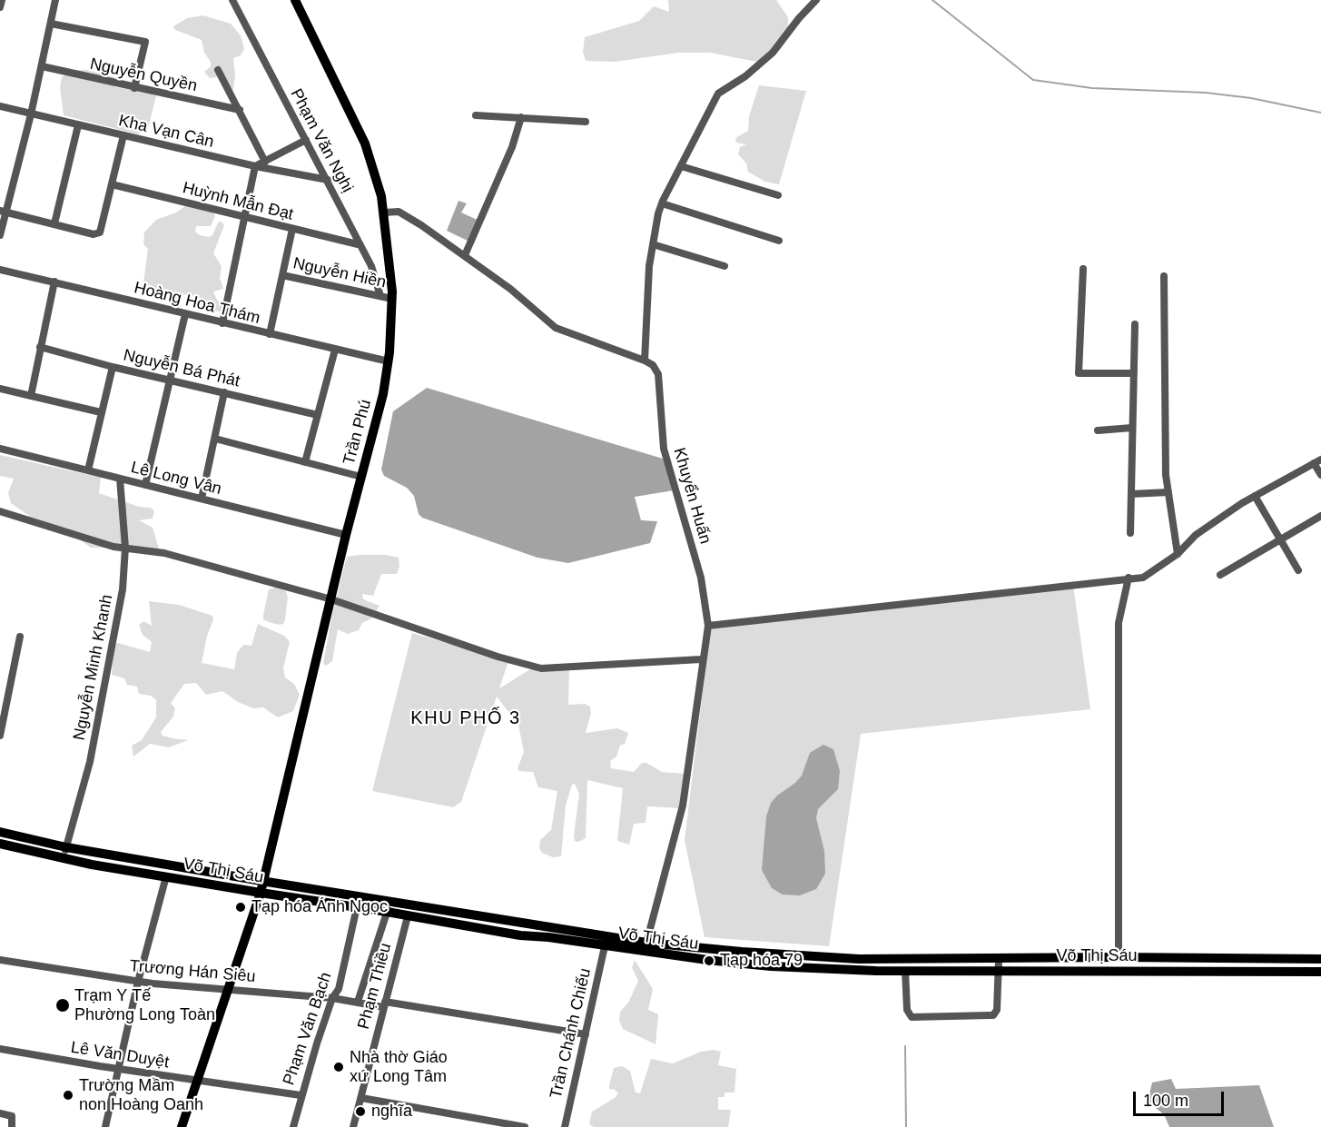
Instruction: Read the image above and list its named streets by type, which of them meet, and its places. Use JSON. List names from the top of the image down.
{
  "streets": {
    "main road": ["Trần Phú", "Võ Thị Sáu"],
    "street": [
      "Nguyễn Quyền",
      "Kha Vạn Cân",
      "Phạm Văn Nghị",
      "Huỳnh Mẫn Đạt",
      "Nguyễn Hiền",
      "Hoàng Hoa Thám",
      "Nguyễn Bá Phát",
      "Lê Long Vân",
      "Khuyển Huấn",
      "Nguyễn Minh Khanh",
      "Trương Hán Siêu",
      "Phạm Thiều",
      "Phạm Văn Bạch",
      "Trần Chánh Chiếu",
      "Lê Văn Duyệt"
    ]
  },
  "crossings": [
    ["Kha Vạn Cân", "Phạm Văn Nghị"],
    ["Phạm Văn Nghị", "Huỳnh Mẫn Đạt"],
    ["Phạm Văn Nghị", "Nguyễn Hiền"],
    ["Nguyễn Hiền", "Trần Phú"],
    ["Hoàng Hoa Thám", "Trần Phú"],
    ["Trần Phú", "Lê Long Vân"],
    ["Trần Phú", "Võ Thị Sáu"],
    ["Trần Phú", "Trương Hán Siêu"],
    ["Trần Phú", "Lê Văn Duyệt"],
    ["Lê Long Vân", "Nguyễn Minh Khanh"],
    ["Khuyển Huấn", "Võ Thị Sáu"],
    ["Nguyễn Minh Khanh", "Võ Thị Sáu"],
    ["Võ Thị Sáu", "Phạm Thiều"],
    ["Võ Thị Sáu", "Phạm Văn Bạch"],
    ["Võ Thị Sáu", "Trần Chánh Chiếu"],
    ["Trương Hán Siêu", "Phạm Thiều"],
    ["Trương Hán Siêu", "Phạm Văn Bạch"],
    ["Trương Hán Siêu", "Trần Chánh Chiếu"],
    ["Phạm Văn Bạch", "Lê Văn Duyệt"]
  ],
  "districts": ["KHU PHỐ 3"],
  "places": [
    "Tạp hóa Ánh Ngọc",
    "Tạp hóa 79",
    "Trạm Y Tế Phường Long Toàn",
    "Nhà thờ Giáo xứ Long Tâm",
    "Trường Mầm non Hoàng Oanh",
    "nghĩa"
  ],
  "scale_bar": "100 m"
}
